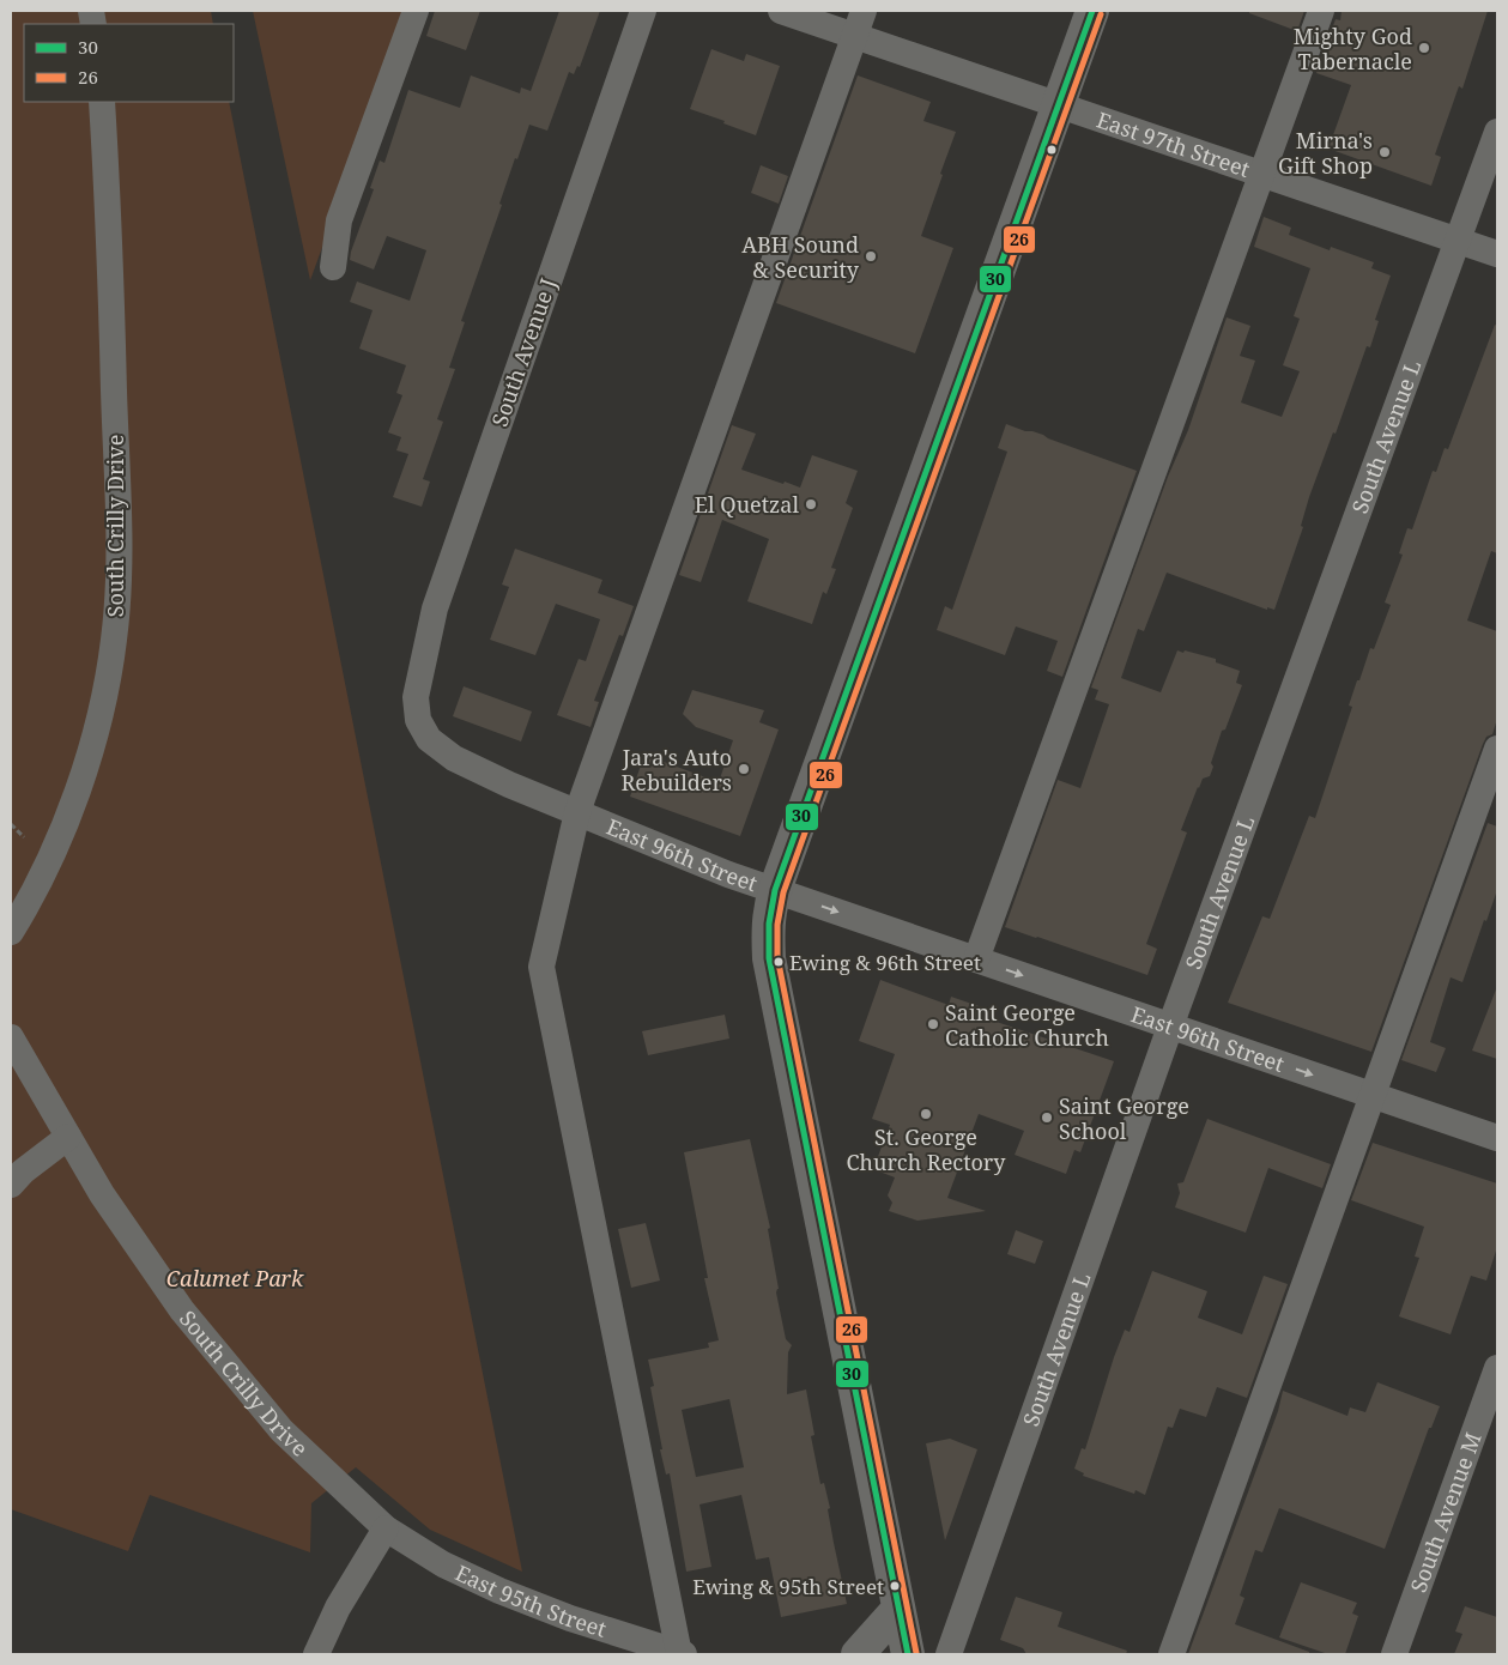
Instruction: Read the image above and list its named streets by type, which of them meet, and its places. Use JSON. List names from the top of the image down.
{
  "streets": {
    "street": [
      "East 97th Street",
      "South Avenue J",
      "South Avenue L",
      "South Crilly Drive",
      "East 96th Street",
      "South Avenue M",
      "East 95th Street"
    ]
  },
  "crossings": [
    ["East 97th Street", "South Avenue L"],
    ["South Avenue J", "East 96th Street"],
    ["South Avenue L", "East 96th Street"],
    ["South Crilly Drive", "East 95th Street"]
  ],
  "one_way": ["East 96th Street"],
  "parks": ["Calumet Park"],
  "places": [
    "Mighty God Tabernacle",
    "Mirna's Gift Shop",
    "ABH Sound & Security",
    "El Quetzal",
    "Jara's Auto Rebuilders",
    "Ewing & 96th Street",
    "Saint George Catholic Church",
    "St. George Church Rectory",
    "Saint George School",
    "Ewing & 95th Street"
  ],
  "lines": ["transit line 30", "transit line 26"],
  "legend": ["30", "26"]
}
